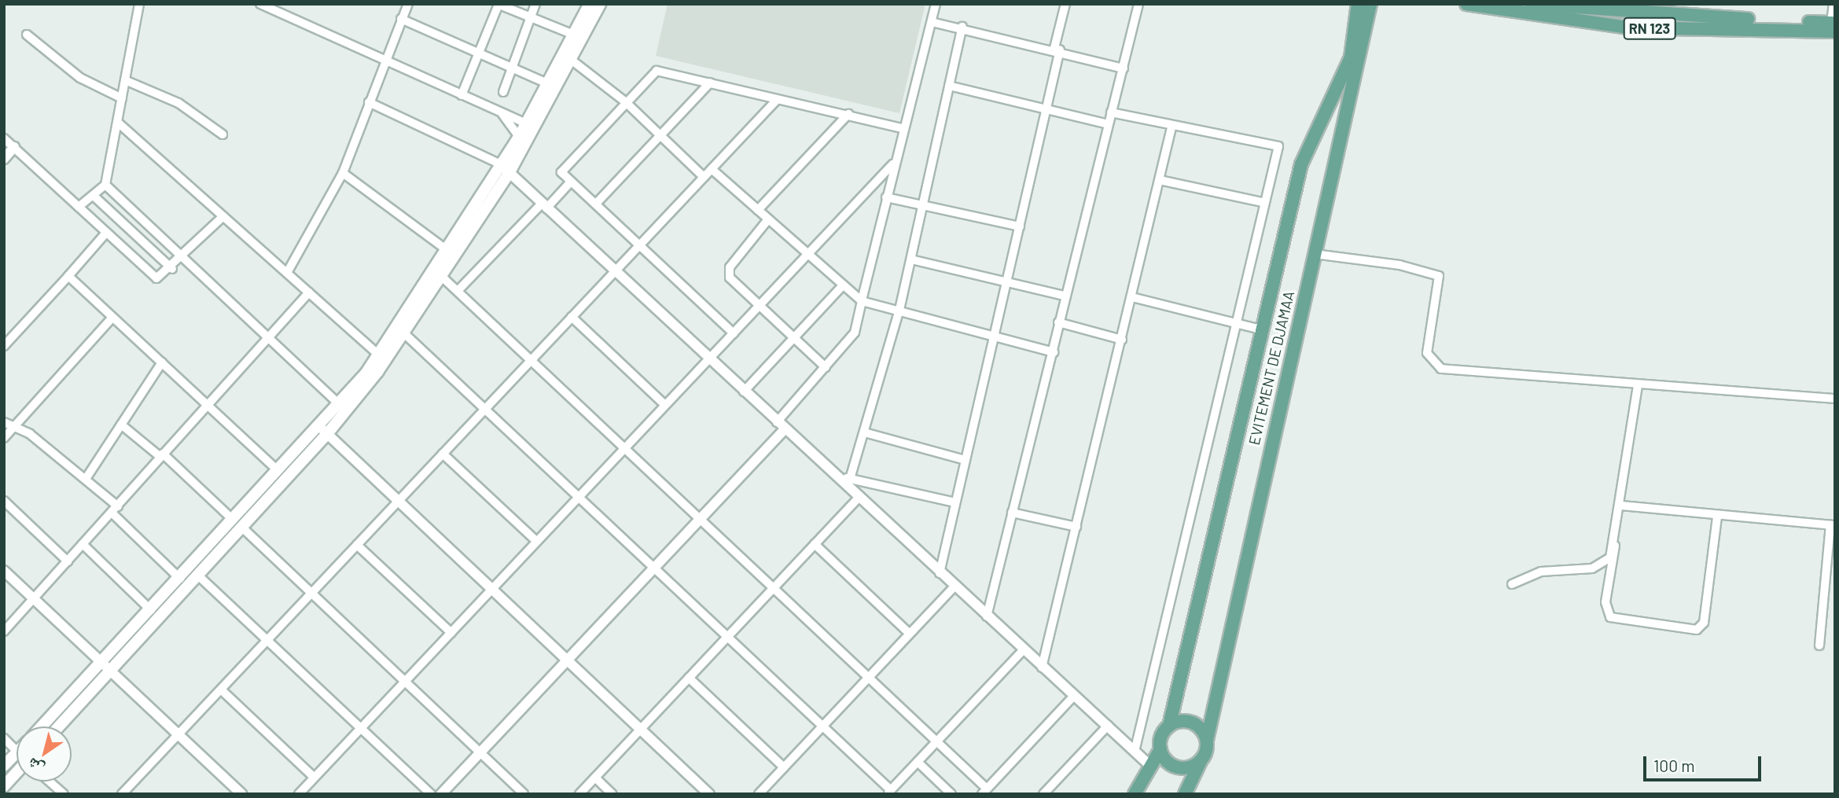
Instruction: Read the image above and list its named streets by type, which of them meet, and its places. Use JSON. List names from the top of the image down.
{
  "streets": {
    "main road": ["RN 123", "EVITEMENT DE DJAMAA"]
  },
  "scale_bar": "100 m",
  "north": "bottom left"
}
